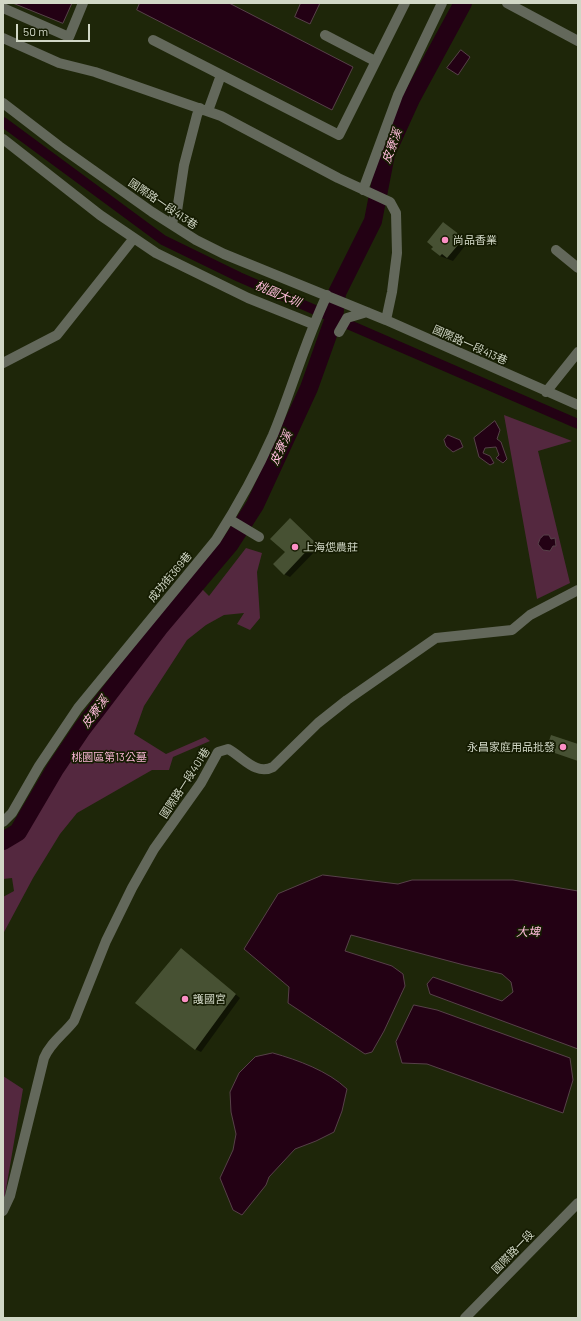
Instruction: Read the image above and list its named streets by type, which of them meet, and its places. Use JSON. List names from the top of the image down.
{
  "streets": {
    "street": [
      "國際路一段413巷",
      "成功街369巷",
      "國際路一段401巷",
      "國際路一段"
    ]
  },
  "crossings": [
    ["國際路一段413巷", "成功街369巷"]
  ],
  "water": ["皮寮溪", "桃園大圳", "大埤"],
  "parks": ["桃園區第13公墓"],
  "places": [
    "尚品香業",
    "上海怹農莊",
    "永昌家庭用品批發",
    "護國宮"
  ],
  "scale_bar": "50 m"
}
